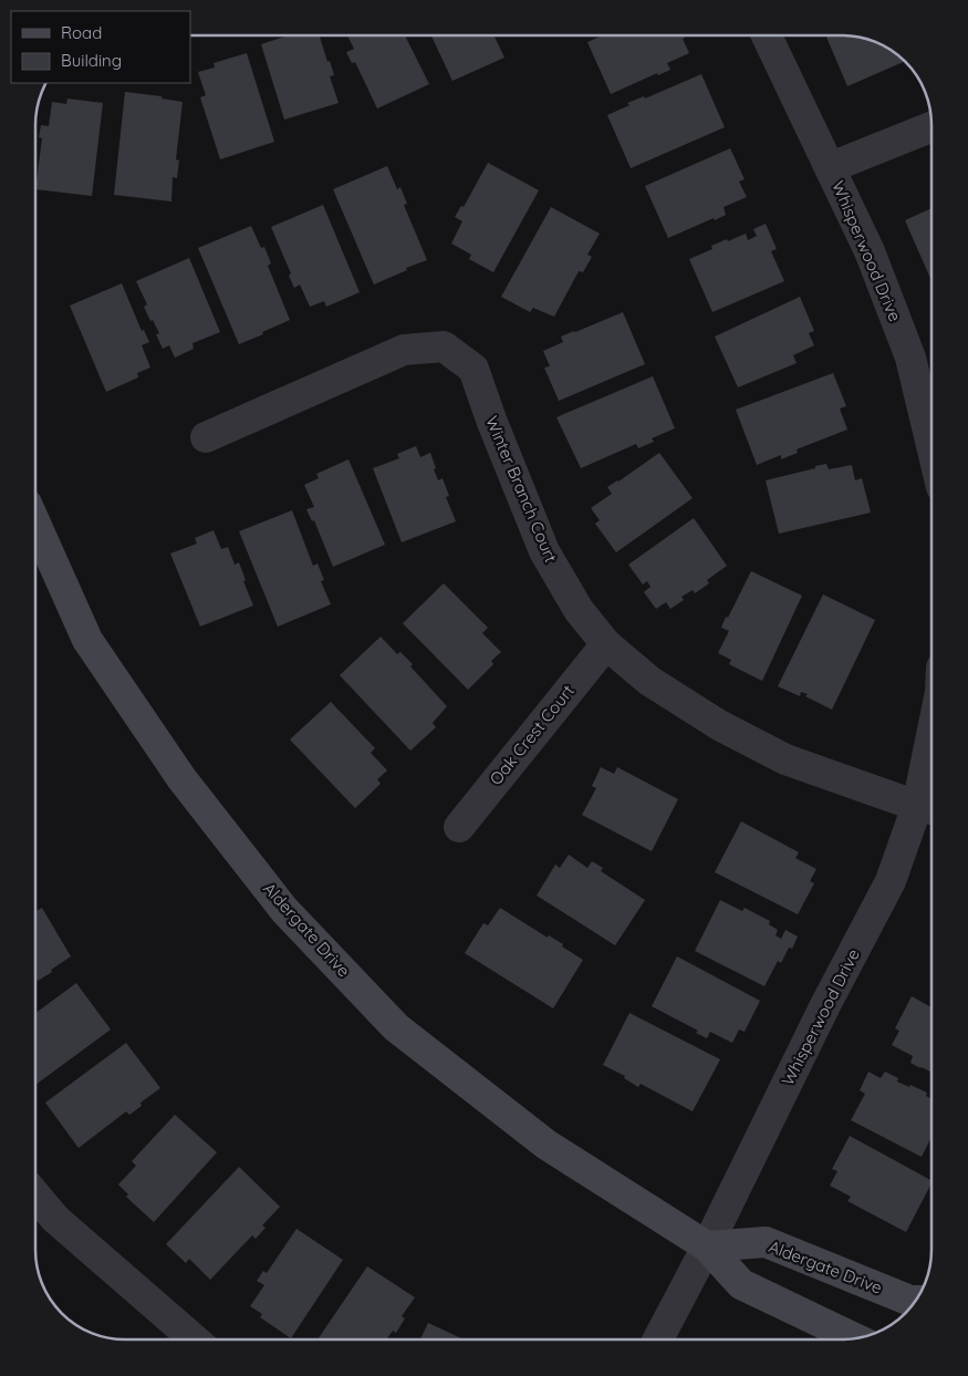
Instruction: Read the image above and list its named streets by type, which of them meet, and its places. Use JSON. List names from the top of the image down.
{
  "streets": {
    "street": [
      "Whisperwood Drive",
      "Winter Branch Court",
      "Oak Crest Court",
      "Aldergate Drive"
    ]
  },
  "crossings": [
    ["Whisperwood Drive", "Winter Branch Court"],
    ["Whisperwood Drive", "Aldergate Drive"],
    ["Winter Branch Court", "Oak Crest Court"]
  ],
  "legend": ["Road", "Building"]
}
